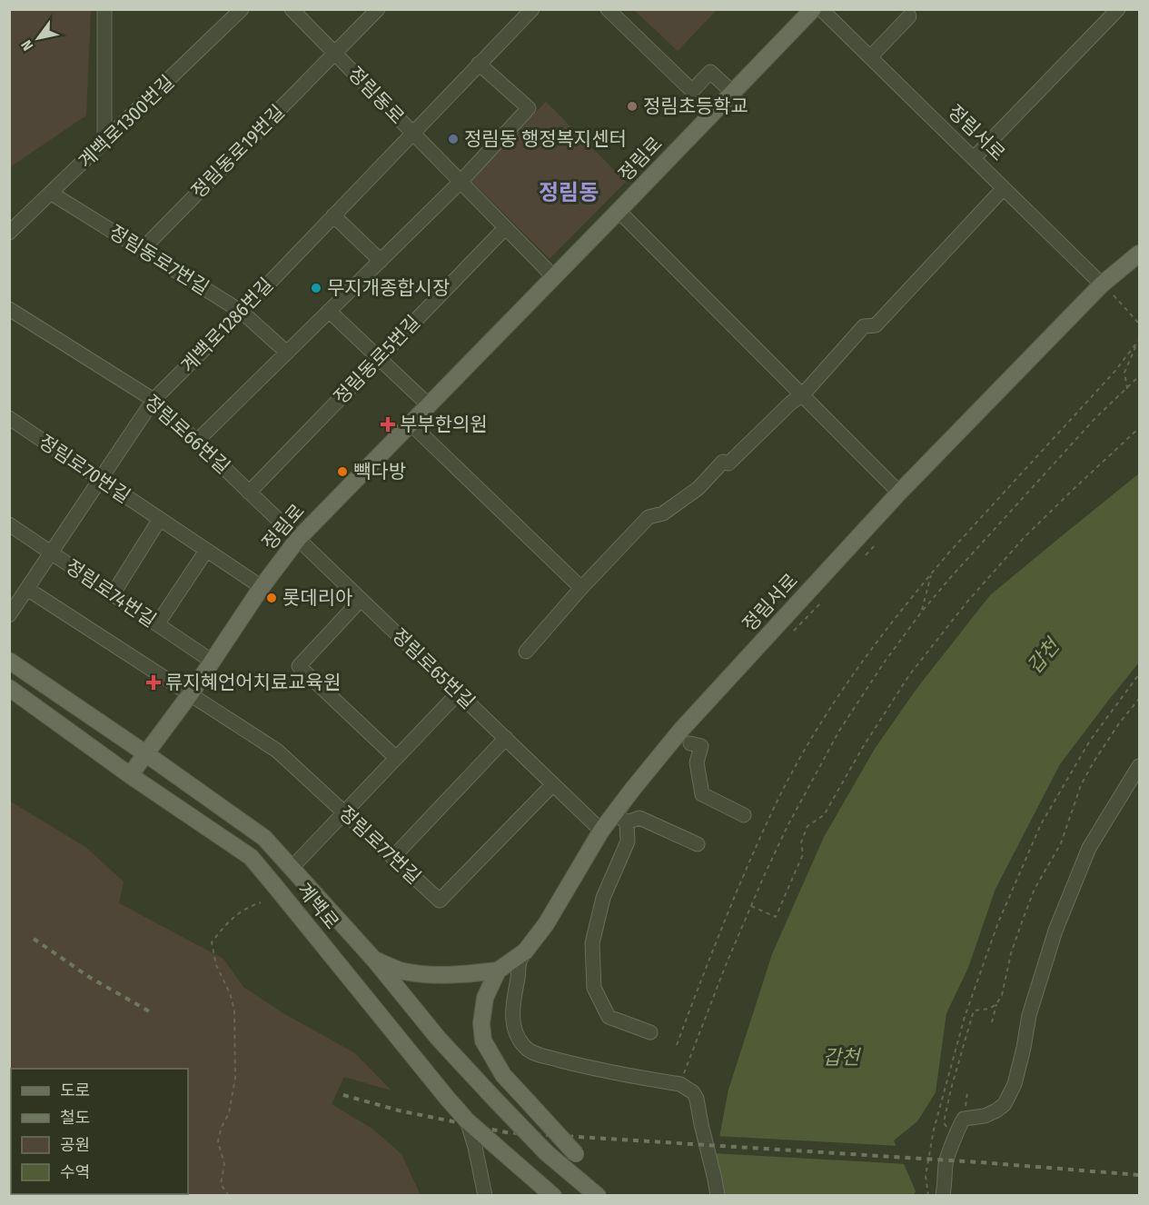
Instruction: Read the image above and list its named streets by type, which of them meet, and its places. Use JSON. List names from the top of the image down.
{
  "streets": {
    "main road": ["정림서로", "정림로", "계백로"],
    "street": [
      "정림동로",
      "계백로1300번길",
      "정림동로19번길",
      "정림동로7번길",
      "계백로1286번길",
      "정림동로5번길",
      "정림로66번길",
      "정림로70번길",
      "정림로74번길",
      "정림로65번길",
      "정림로77번길"
    ]
  },
  "crossings": [
    ["정림동로", "정림동로19번길"],
    ["정림동로", "정림로"],
    ["정림동로", "계백로1286번길"],
    ["정림동로", "정림동로5번길"],
    ["계백로1300번길", "정림동로7번길"],
    ["정림서로", "정림로65번길"],
    ["정림동로19번길", "정림동로7번길"],
    ["정림로", "정림로66번길"],
    ["정림로", "정림로70번길"],
    ["정림로", "정림로74번길"],
    ["정림로", "정림로65번길"],
    ["정림로", "정림로77번길"],
    ["정림로", "계백로"],
    ["정림동로7번길", "계백로1286번길"],
    ["계백로1286번길", "정림로66번길"],
    ["계백로1286번길", "정림로70번길"],
    ["계백로1286번길", "정림로74번길"],
    ["정림동로5번길", "정림로66번길"],
    ["정림로66번길", "정림로65번길"],
    ["정림로65번길", "정림로77번길"],
    ["정림로65번길", "계백로"],
    ["정림로77번길", "계백로"]
  ],
  "districts": ["정림동"],
  "water": ["갑천"],
  "places": {
    "other": [
      "정림초등학교",
      "정림동 행정복지센터",
      "무지개종합시장",
      "빽다방",
      "롯데리아"
    ],
    "health": ["부부한의원", "류지혜언어치료교육원"]
  },
  "legend": [
    "도로",
    "철도",
    "공원",
    "수역"
  ],
  "north": "bottom left"
}
